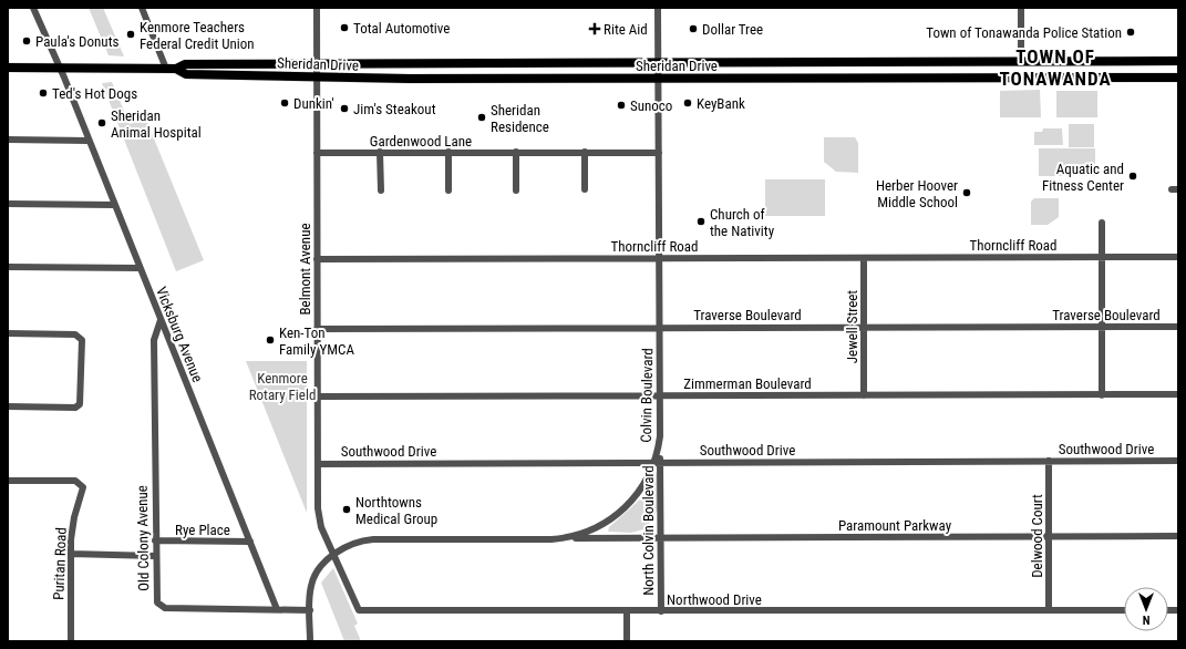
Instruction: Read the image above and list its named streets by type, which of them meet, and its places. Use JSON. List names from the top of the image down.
{
  "streets": {
    "main road": ["Sheridan Drive"],
    "street": [
      "Gardenwood Lane",
      "Thorncliff Road",
      "Belmont Avenue",
      "Traverse Boulevard",
      "Jewell Street",
      "Vicksburg Avenue",
      "Zimmerman Boulevard",
      "Colvin Boulevard",
      "Southwood Drive",
      "Paramount Parkway",
      "Rye Place",
      "North Colvin Boulevard",
      "Delwood Court",
      "Old Colony Avenue",
      "Puritan Road",
      "Northwood Drive"
    ]
  },
  "crossings": [
    ["Sheridan Drive", "Belmont Avenue"],
    ["Sheridan Drive", "Vicksburg Avenue"],
    ["Sheridan Drive", "Colvin Boulevard"],
    ["Gardenwood Lane", "Belmont Avenue"],
    ["Gardenwood Lane", "Colvin Boulevard"],
    ["Thorncliff Road", "Belmont Avenue"],
    ["Thorncliff Road", "Jewell Street"],
    ["Thorncliff Road", "Colvin Boulevard"],
    ["Belmont Avenue", "Traverse Boulevard"],
    ["Belmont Avenue", "Zimmerman Boulevard"],
    ["Belmont Avenue", "Colvin Boulevard"],
    ["Belmont Avenue", "Southwood Drive"],
    ["Belmont Avenue", "Northwood Drive"],
    ["Traverse Boulevard", "Jewell Street"],
    ["Traverse Boulevard", "Colvin Boulevard"],
    ["Jewell Street", "Zimmerman Boulevard"],
    ["Vicksburg Avenue", "Rye Place"],
    ["Vicksburg Avenue", "Old Colony Avenue"],
    ["Zimmerman Boulevard", "Colvin Boulevard"],
    ["Colvin Boulevard", "Southwood Drive"],
    ["Colvin Boulevard", "Paramount Parkway"],
    ["Colvin Boulevard", "North Colvin Boulevard"],
    ["Colvin Boulevard", "Old Colony Avenue"],
    ["Colvin Boulevard", "Northwood Drive"],
    ["Southwood Drive", "North Colvin Boulevard"],
    ["Southwood Drive", "Delwood Court"],
    ["Paramount Parkway", "North Colvin Boulevard"],
    ["Paramount Parkway", "Delwood Court"],
    ["Rye Place", "Old Colony Avenue"],
    ["North Colvin Boulevard", "Northwood Drive"],
    ["Delwood Court", "Northwood Drive"]
  ],
  "districts": ["TOWN OF TONAWANDA"],
  "parks": ["Kenmore Rotary Field"],
  "places": {
    "other": [
      "Total Automotive",
      "Dollar Tree",
      "Town of Tonawanda Police Station",
      "Kenmore Teachers Federal Credit Union",
      "Paula's Donuts",
      "Ted's Hot Dogs",
      "Dunkin'",
      "KeyBank",
      "Sunoco",
      "Jim's Steakout",
      "Sheridan Residence",
      "Sheridan Animal Hospital",
      "Aquatic and Fitness Center",
      "Herber Hoover Middle School",
      "Church of the Nativity",
      "Ken-Ton Family YMCA",
      "Northtowns Medical Group"
    ],
    "health": ["Rite Aid"]
  },
  "north": "bottom"
}
